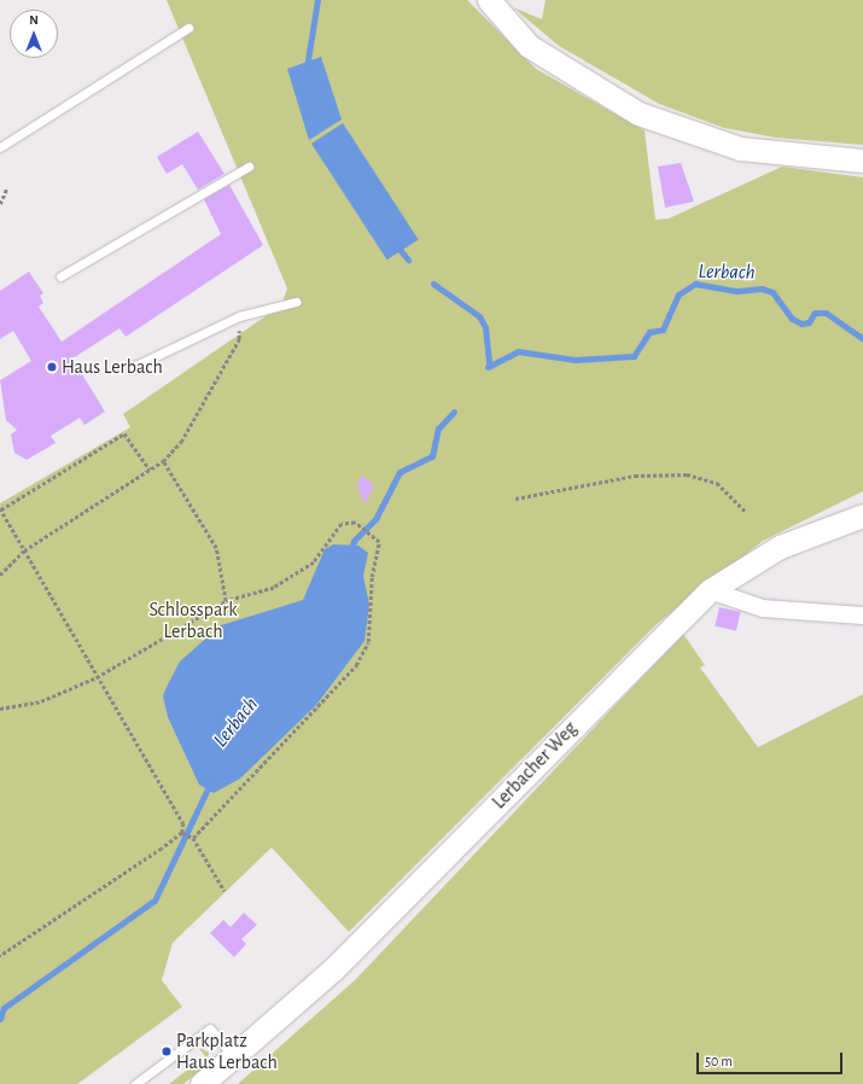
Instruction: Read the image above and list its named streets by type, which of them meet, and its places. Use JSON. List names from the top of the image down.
{
  "streets": {
    "street": ["Lerbacher Weg"]
  },
  "water": ["Lerbach"],
  "parks": ["Schlosspark Lerbach"],
  "places": ["Haus Lerbach", "Parkplatz Haus Lerbach"],
  "scale_bar": "50 m",
  "north": "top"
}
